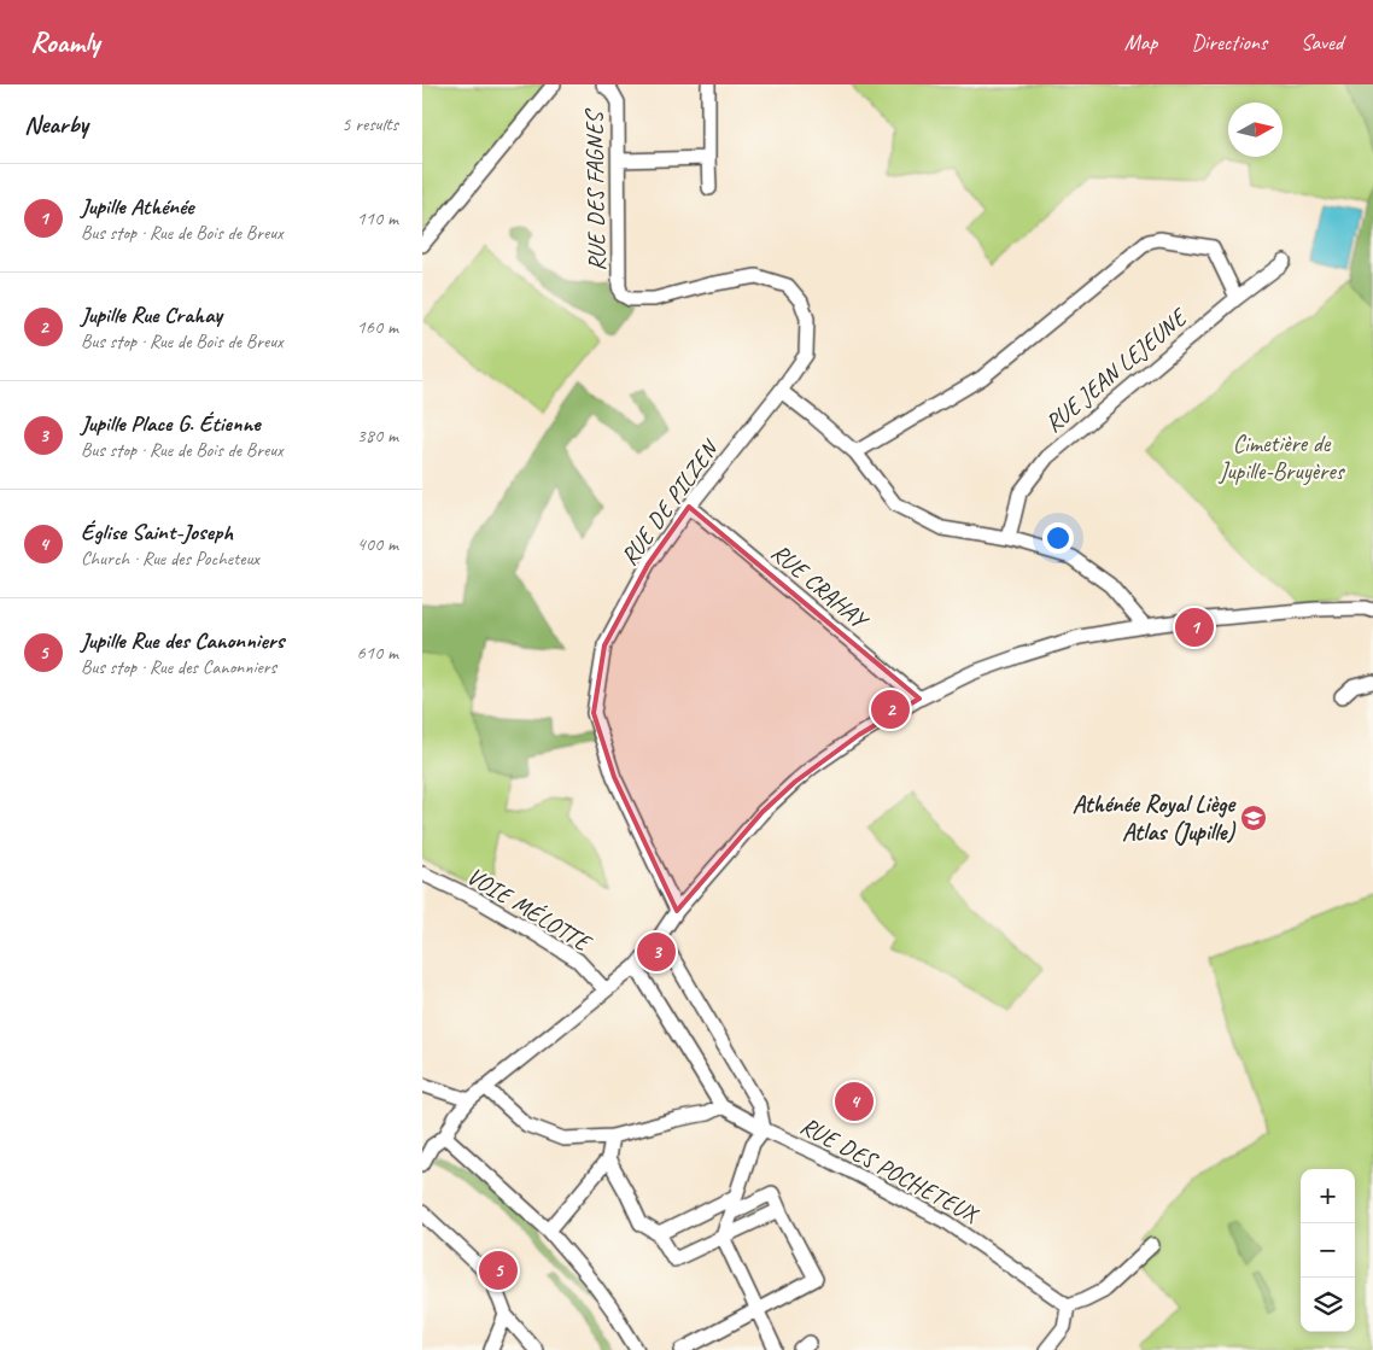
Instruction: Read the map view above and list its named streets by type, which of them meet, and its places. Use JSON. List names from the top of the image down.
{
  "streets": {
    "street": [
      "RUE DES FAGNES",
      "RUE JEAN LEJEUNE",
      "RUE DE PILZEN",
      "RUE CRAHAY",
      "VOIE MÉLOTTE",
      "RUE DES POCHETEUX"
    ]
  },
  "crossings": [
    ["RUE DES FAGNES", "RUE DE PILZEN"],
    ["RUE DE PILZEN", "RUE CRAHAY"]
  ],
  "parks": ["Cimetière de Jupille-Bruyères"],
  "places": {
    "school or university": ["Athénée Royal Liège Atlas (Jupille)"]
  },
  "north": "right",
  "page": {
    "header": "Roamly",
    "nav": ["Map", "Directions", "Saved"],
    "heading": ["Nearby", "5 results"],
    "list": [
      {
        "mark": "1",
        "name": "Jupille Athénée",
        "note": "Bus stop · Rue de Bois de Breux",
        "value": "110 m"
      },
      {
        "mark": "2",
        "name": "Jupille Rue Crahay",
        "note": "Bus stop · Rue de Bois de Breux",
        "value": "160 m"
      },
      {
        "mark": "3",
        "name": "Jupille Place G. Étienne",
        "note": "Bus stop · Rue de Bois de Breux",
        "value": "380 m"
      },
      {
        "mark": "4",
        "name": "Église Saint-Joseph",
        "note": "Church · Rue des Pocheteux",
        "value": "400 m"
      },
      {
        "mark": "5",
        "name": "Jupille Rue des Canonniers",
        "note": "Bus stop · Rue des Canonniers",
        "value": "610 m"
      }
    ],
    "pins": [
      "1",
      "2",
      "3",
      "4",
      "5"
    ],
    "map_buttons": ["+", "−"]
  }
}
